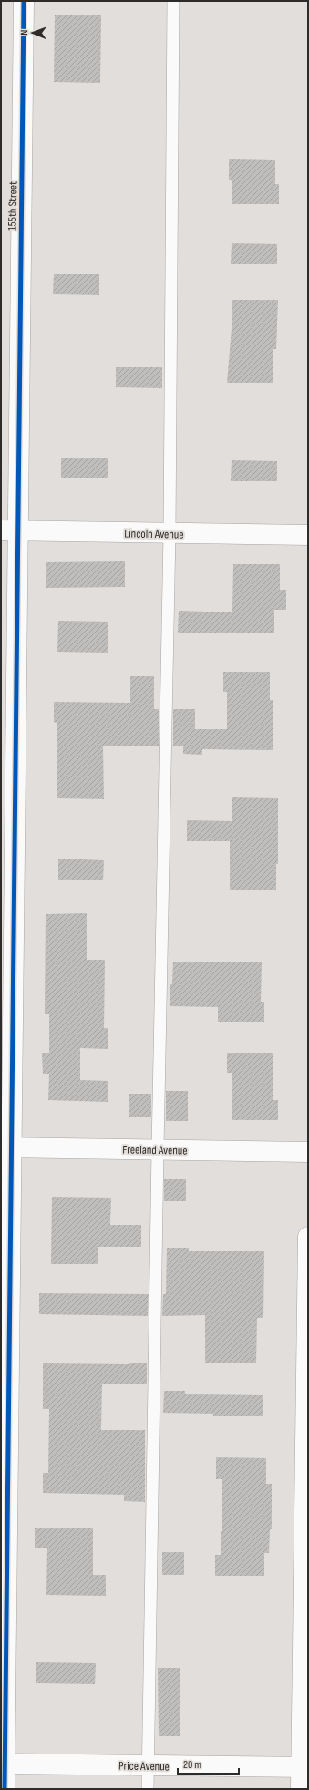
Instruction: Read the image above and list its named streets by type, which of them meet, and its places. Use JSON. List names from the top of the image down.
{
  "streets": {
    "street": [
      "155th Street",
      "Lincoln Avenue",
      "Freeland Avenue",
      "Price Avenue"
    ]
  },
  "crossings": [
    ["155th Street", "Lincoln Avenue"],
    ["155th Street", "Freeland Avenue"],
    ["155th Street", "Price Avenue"]
  ],
  "scale_bar": "20 m",
  "north": "left"
}
